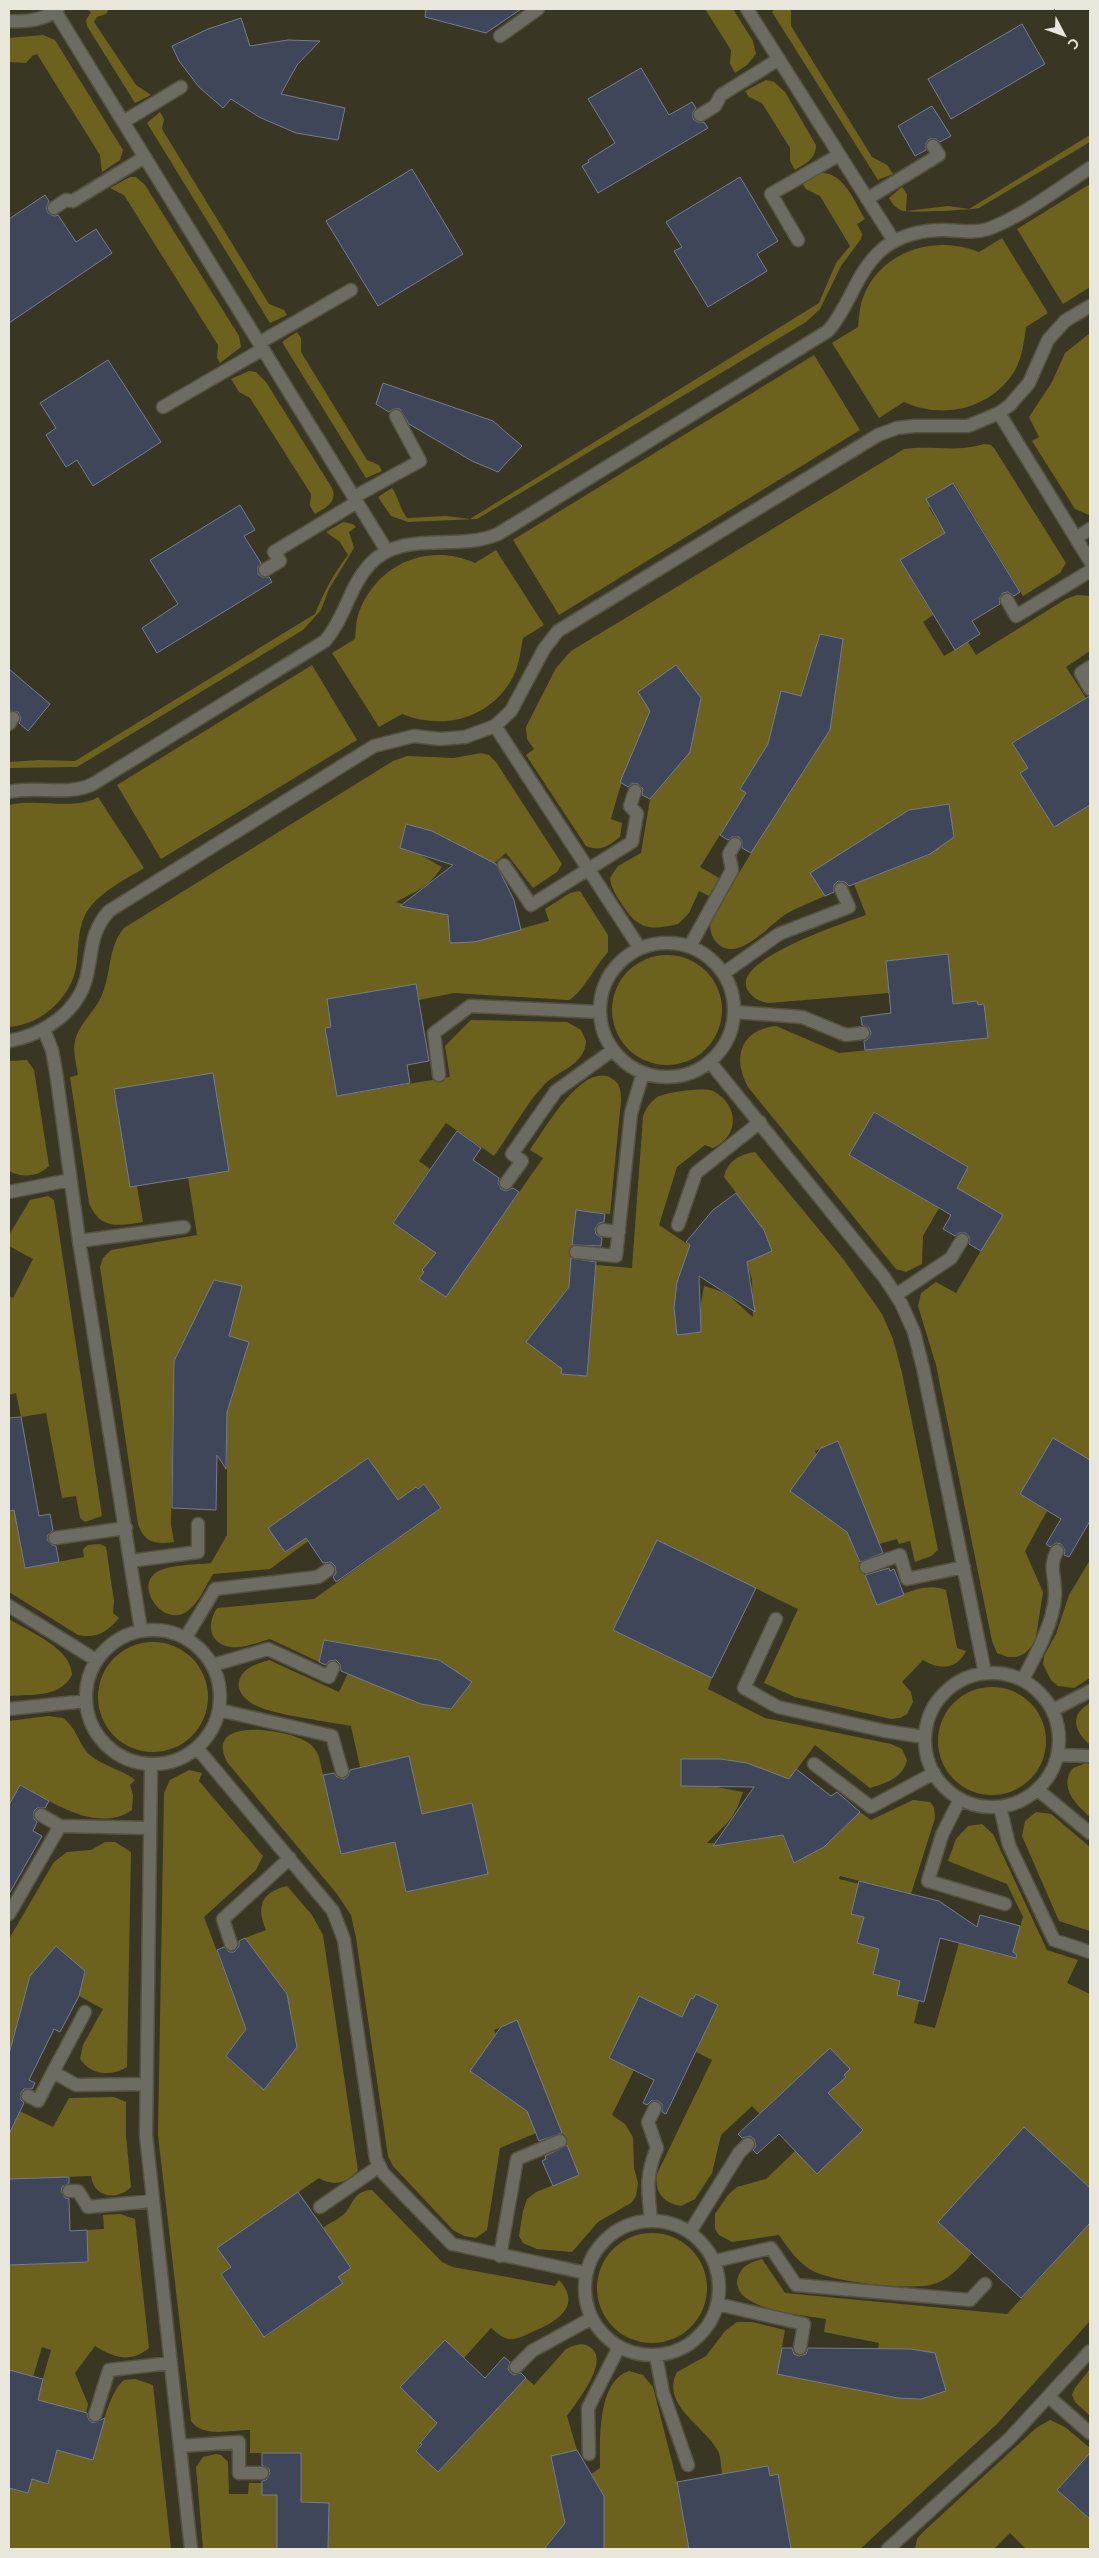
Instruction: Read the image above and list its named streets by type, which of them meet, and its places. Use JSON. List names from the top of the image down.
{
  "north": "bottom right"
}
